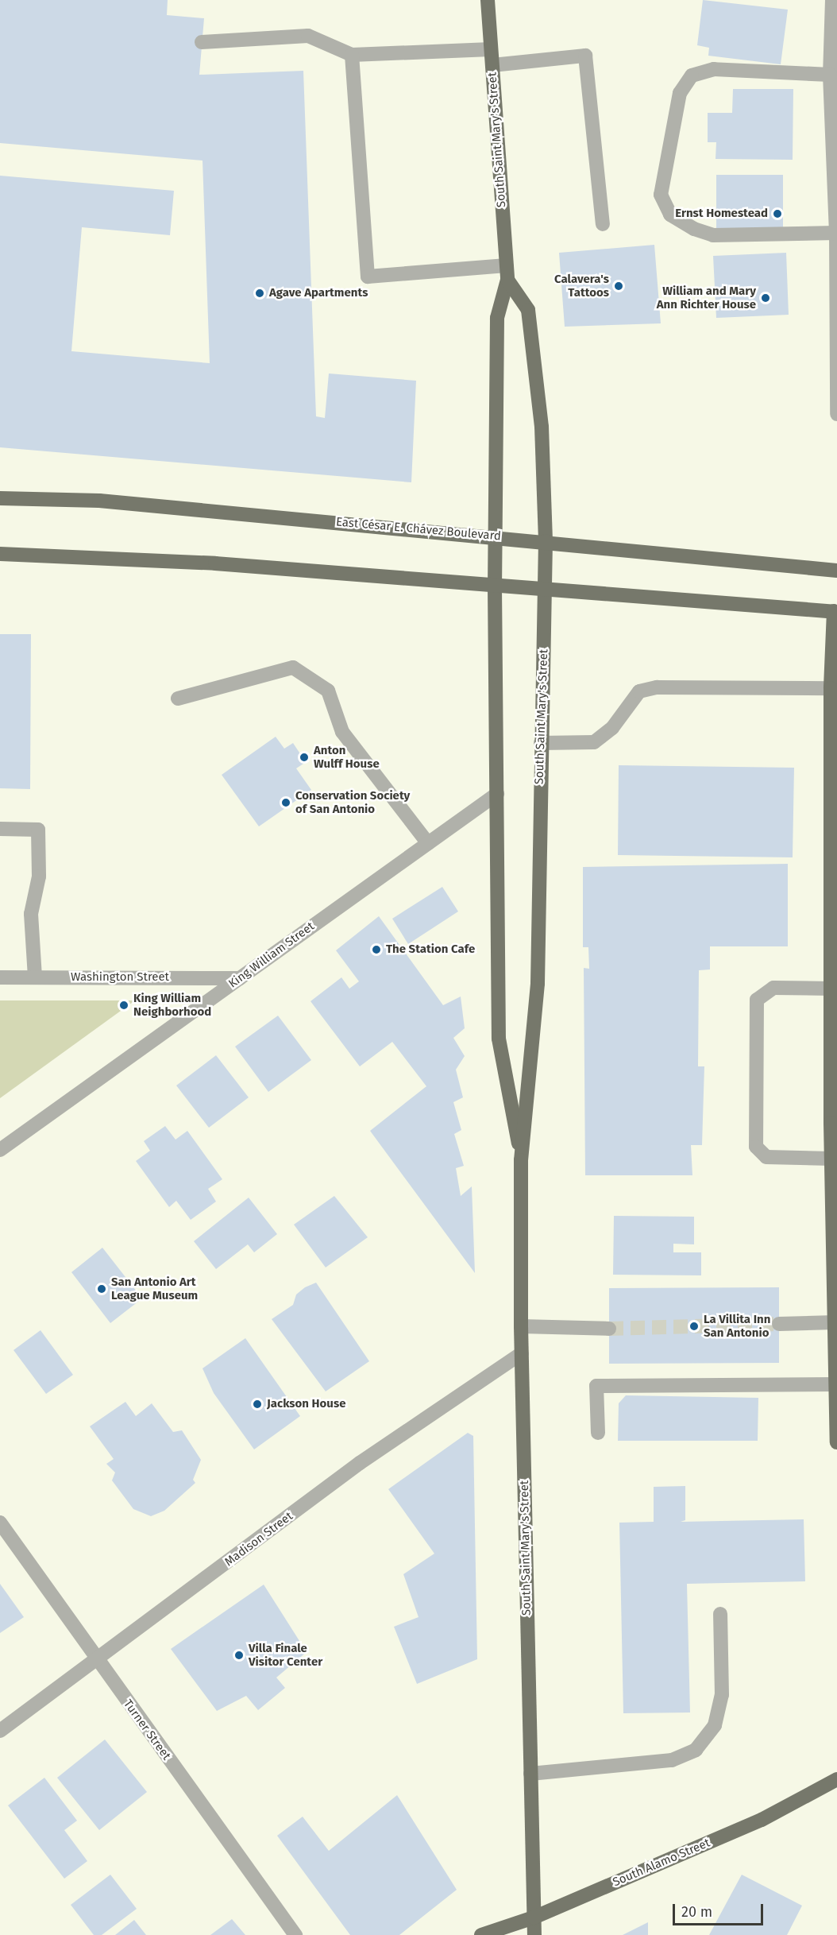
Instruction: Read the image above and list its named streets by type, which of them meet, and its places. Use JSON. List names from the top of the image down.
{
  "streets": {
    "main road": ["South Saint Mary's Street", "East César E. Chávez Boulevard", "South Alamo Street"],
    "street": [
      "King William Street",
      "Washington Street",
      "Madison Street",
      "Turner Street"
    ]
  },
  "crossings": [
    ["South Saint Mary's Street", "East César E. Chávez Boulevard"],
    ["South Saint Mary's Street", "King William Street"],
    ["South Saint Mary's Street", "Madison Street"],
    ["South Saint Mary's Street", "South Alamo Street"],
    ["King William Street", "Washington Street"],
    ["Madison Street", "Turner Street"]
  ],
  "places": [
    "Ernst Homestead",
    "Calavera's Tattoos",
    "Agave Apartments",
    "William and Mary Ann Richter House",
    "Anton Wulff House",
    "Conservation Society of San Antonio",
    "The Station Cafe",
    "King William Neighborhood",
    "San Antonio Art League Museum",
    "La Villita Inn San Antonio",
    "Jackson House",
    "Villa Finale Visitor Center"
  ],
  "scale_bar": "20 m"
}
